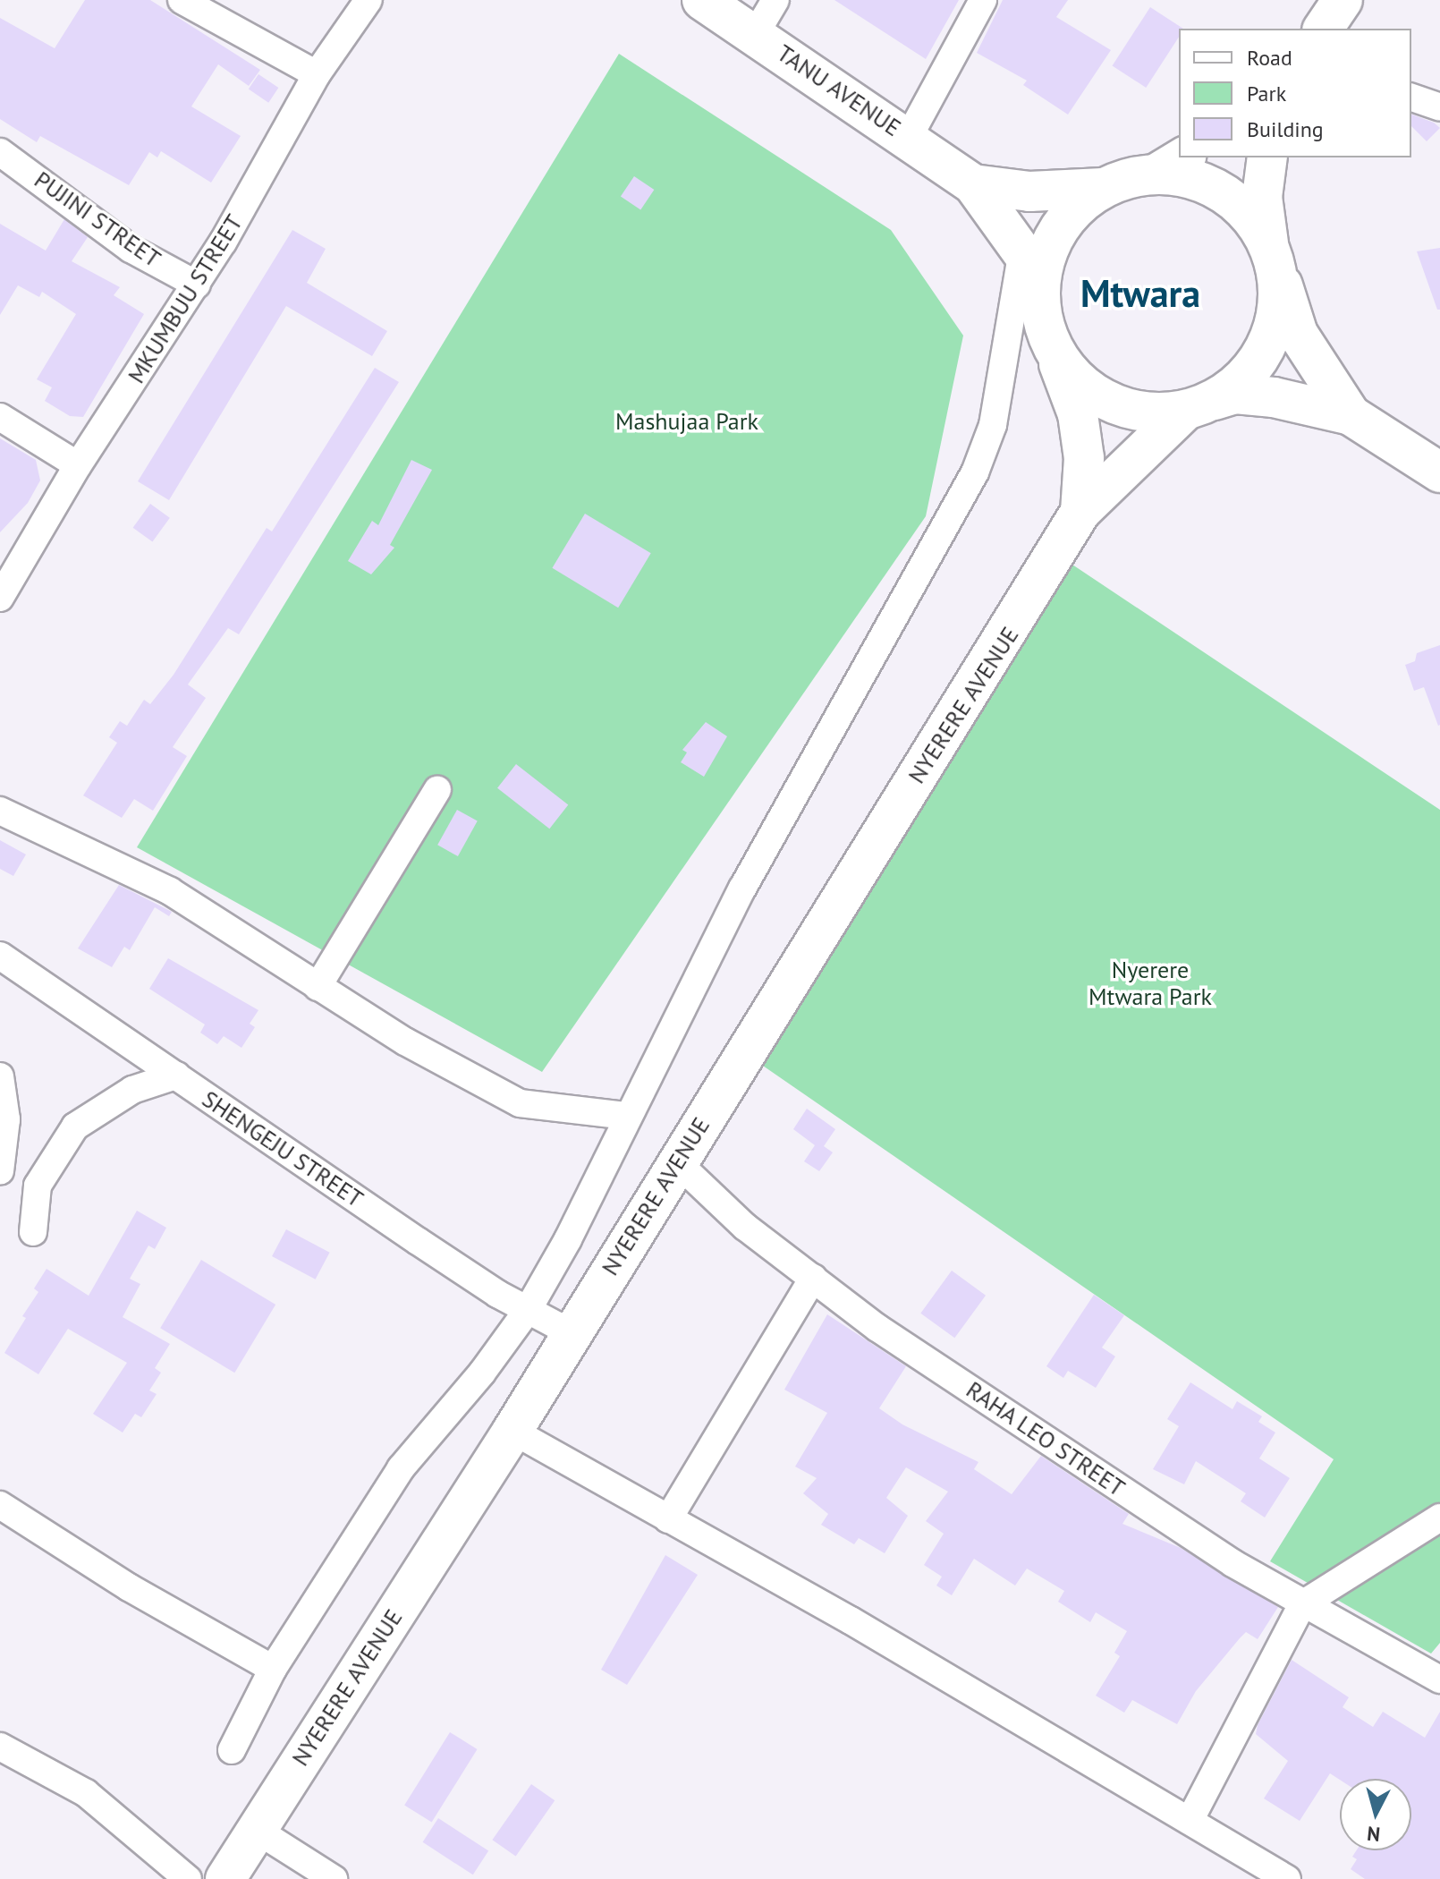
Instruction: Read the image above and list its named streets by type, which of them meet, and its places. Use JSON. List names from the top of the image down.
{
  "streets": {
    "main road": ["TANU AVENUE", "NYERERE AVENUE"],
    "street": [
      "PUJINI STREET",
      "MKUMBUU STREET",
      "SHENGEJU STREET",
      "RAHA LEO STREET"
    ]
  },
  "crossings": [
    ["PUJINI STREET", "MKUMBUU STREET"],
    ["NYERERE AVENUE", "SHENGEJU STREET"],
    ["NYERERE AVENUE", "RAHA LEO STREET"]
  ],
  "districts": ["Mtwara"],
  "parks": ["Mashujaa Park", "Nyerere Mtwara Park"],
  "legend": ["Road", "Park", "Building"],
  "north": "bottom"
}
